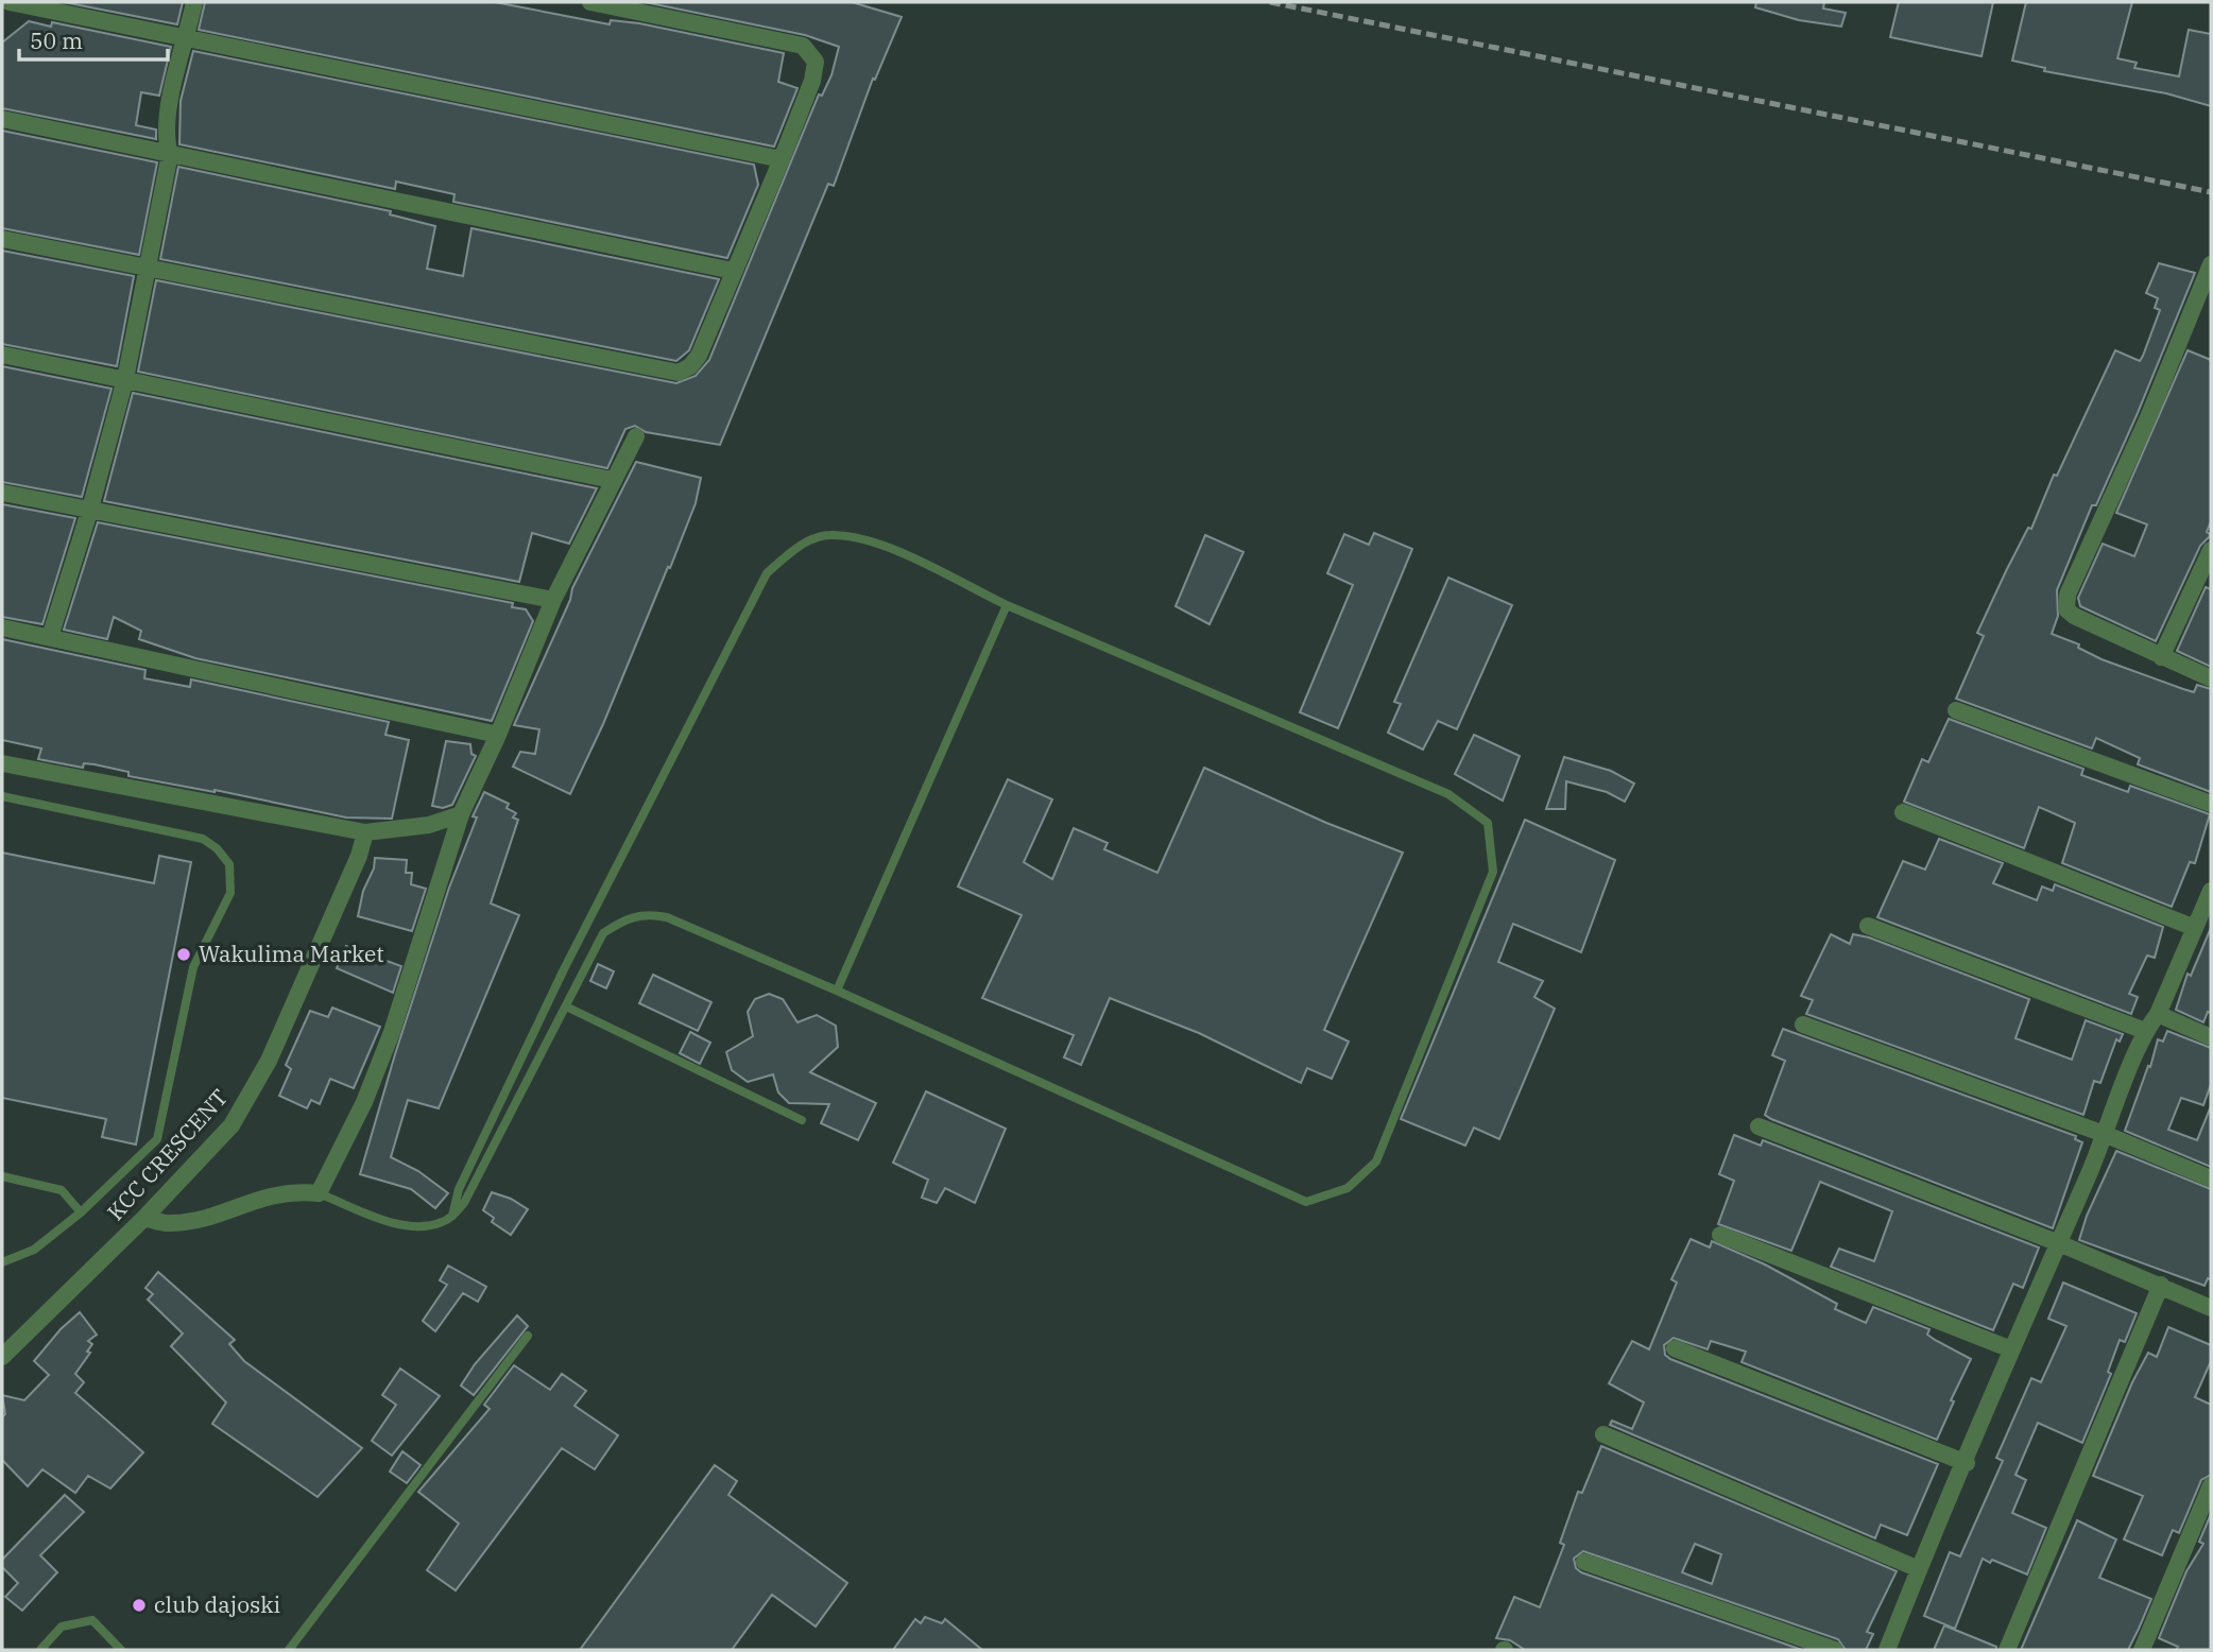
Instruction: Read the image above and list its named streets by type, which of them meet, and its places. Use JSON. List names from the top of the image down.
{
  "streets": {
    "street": ["KCC CRESCENT"]
  },
  "places": ["Wakulima Market", "club dajoski"],
  "scale_bar": "50 m"
}
